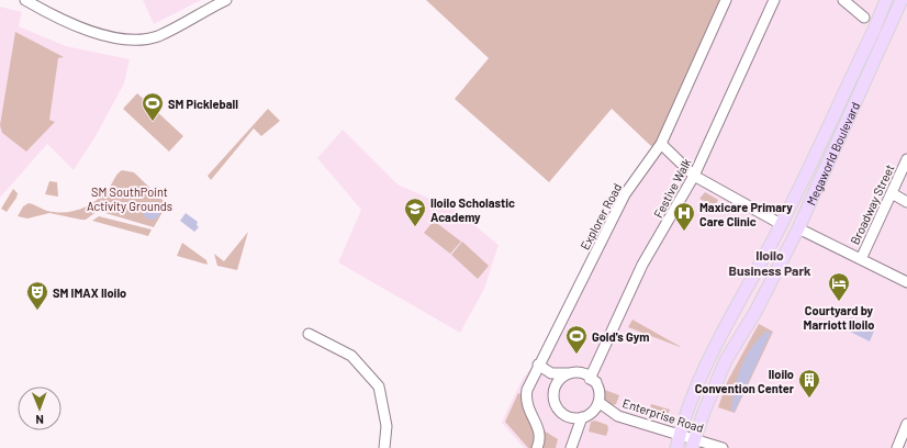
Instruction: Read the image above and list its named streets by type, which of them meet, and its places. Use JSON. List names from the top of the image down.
{
  "streets": {
    "main road": ["Megaworld Boulevard"],
    "street": [
      "Festive Walk",
      "Broadway Street",
      "Explorer Road",
      "Enterprise Road"
    ]
  },
  "crossings": [
    ["Megaworld Boulevard", "Enterprise Road"]
  ],
  "districts": ["Iloilo Business Park"],
  "parks": ["SM SouthPoint Activity Grounds"],
  "places": {
    "sports": ["SM Pickleball", "Gold's Gym"],
    "school or university": ["Iloilo Scholastic Academy"],
    "hospital": ["Maxicare Primary Care Clinic"],
    "hotel": ["Courtyard by Marriott Iloilo"],
    "theatre": ["SM IMAX Iloilo"],
    "building": ["Iloilo Convention Center"]
  },
  "north": "bottom"
}
